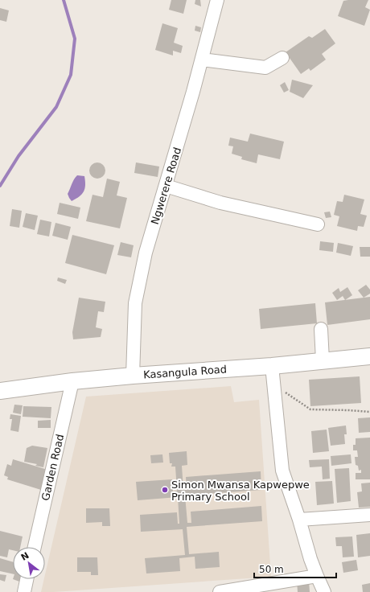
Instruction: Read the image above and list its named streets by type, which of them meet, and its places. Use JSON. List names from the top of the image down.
{
  "streets": {
    "main road": ["Kasangula Road"],
    "street": ["Ngwerere Road", "Garden Road"]
  },
  "crossings": [
    ["Ngwerere Road", "Kasangula Road"],
    ["Kasangula Road", "Garden Road"]
  ],
  "places": ["Simon Mwansa Kapwepwe Primary School"],
  "scale_bar": "50 m",
  "north": "top left"
}
